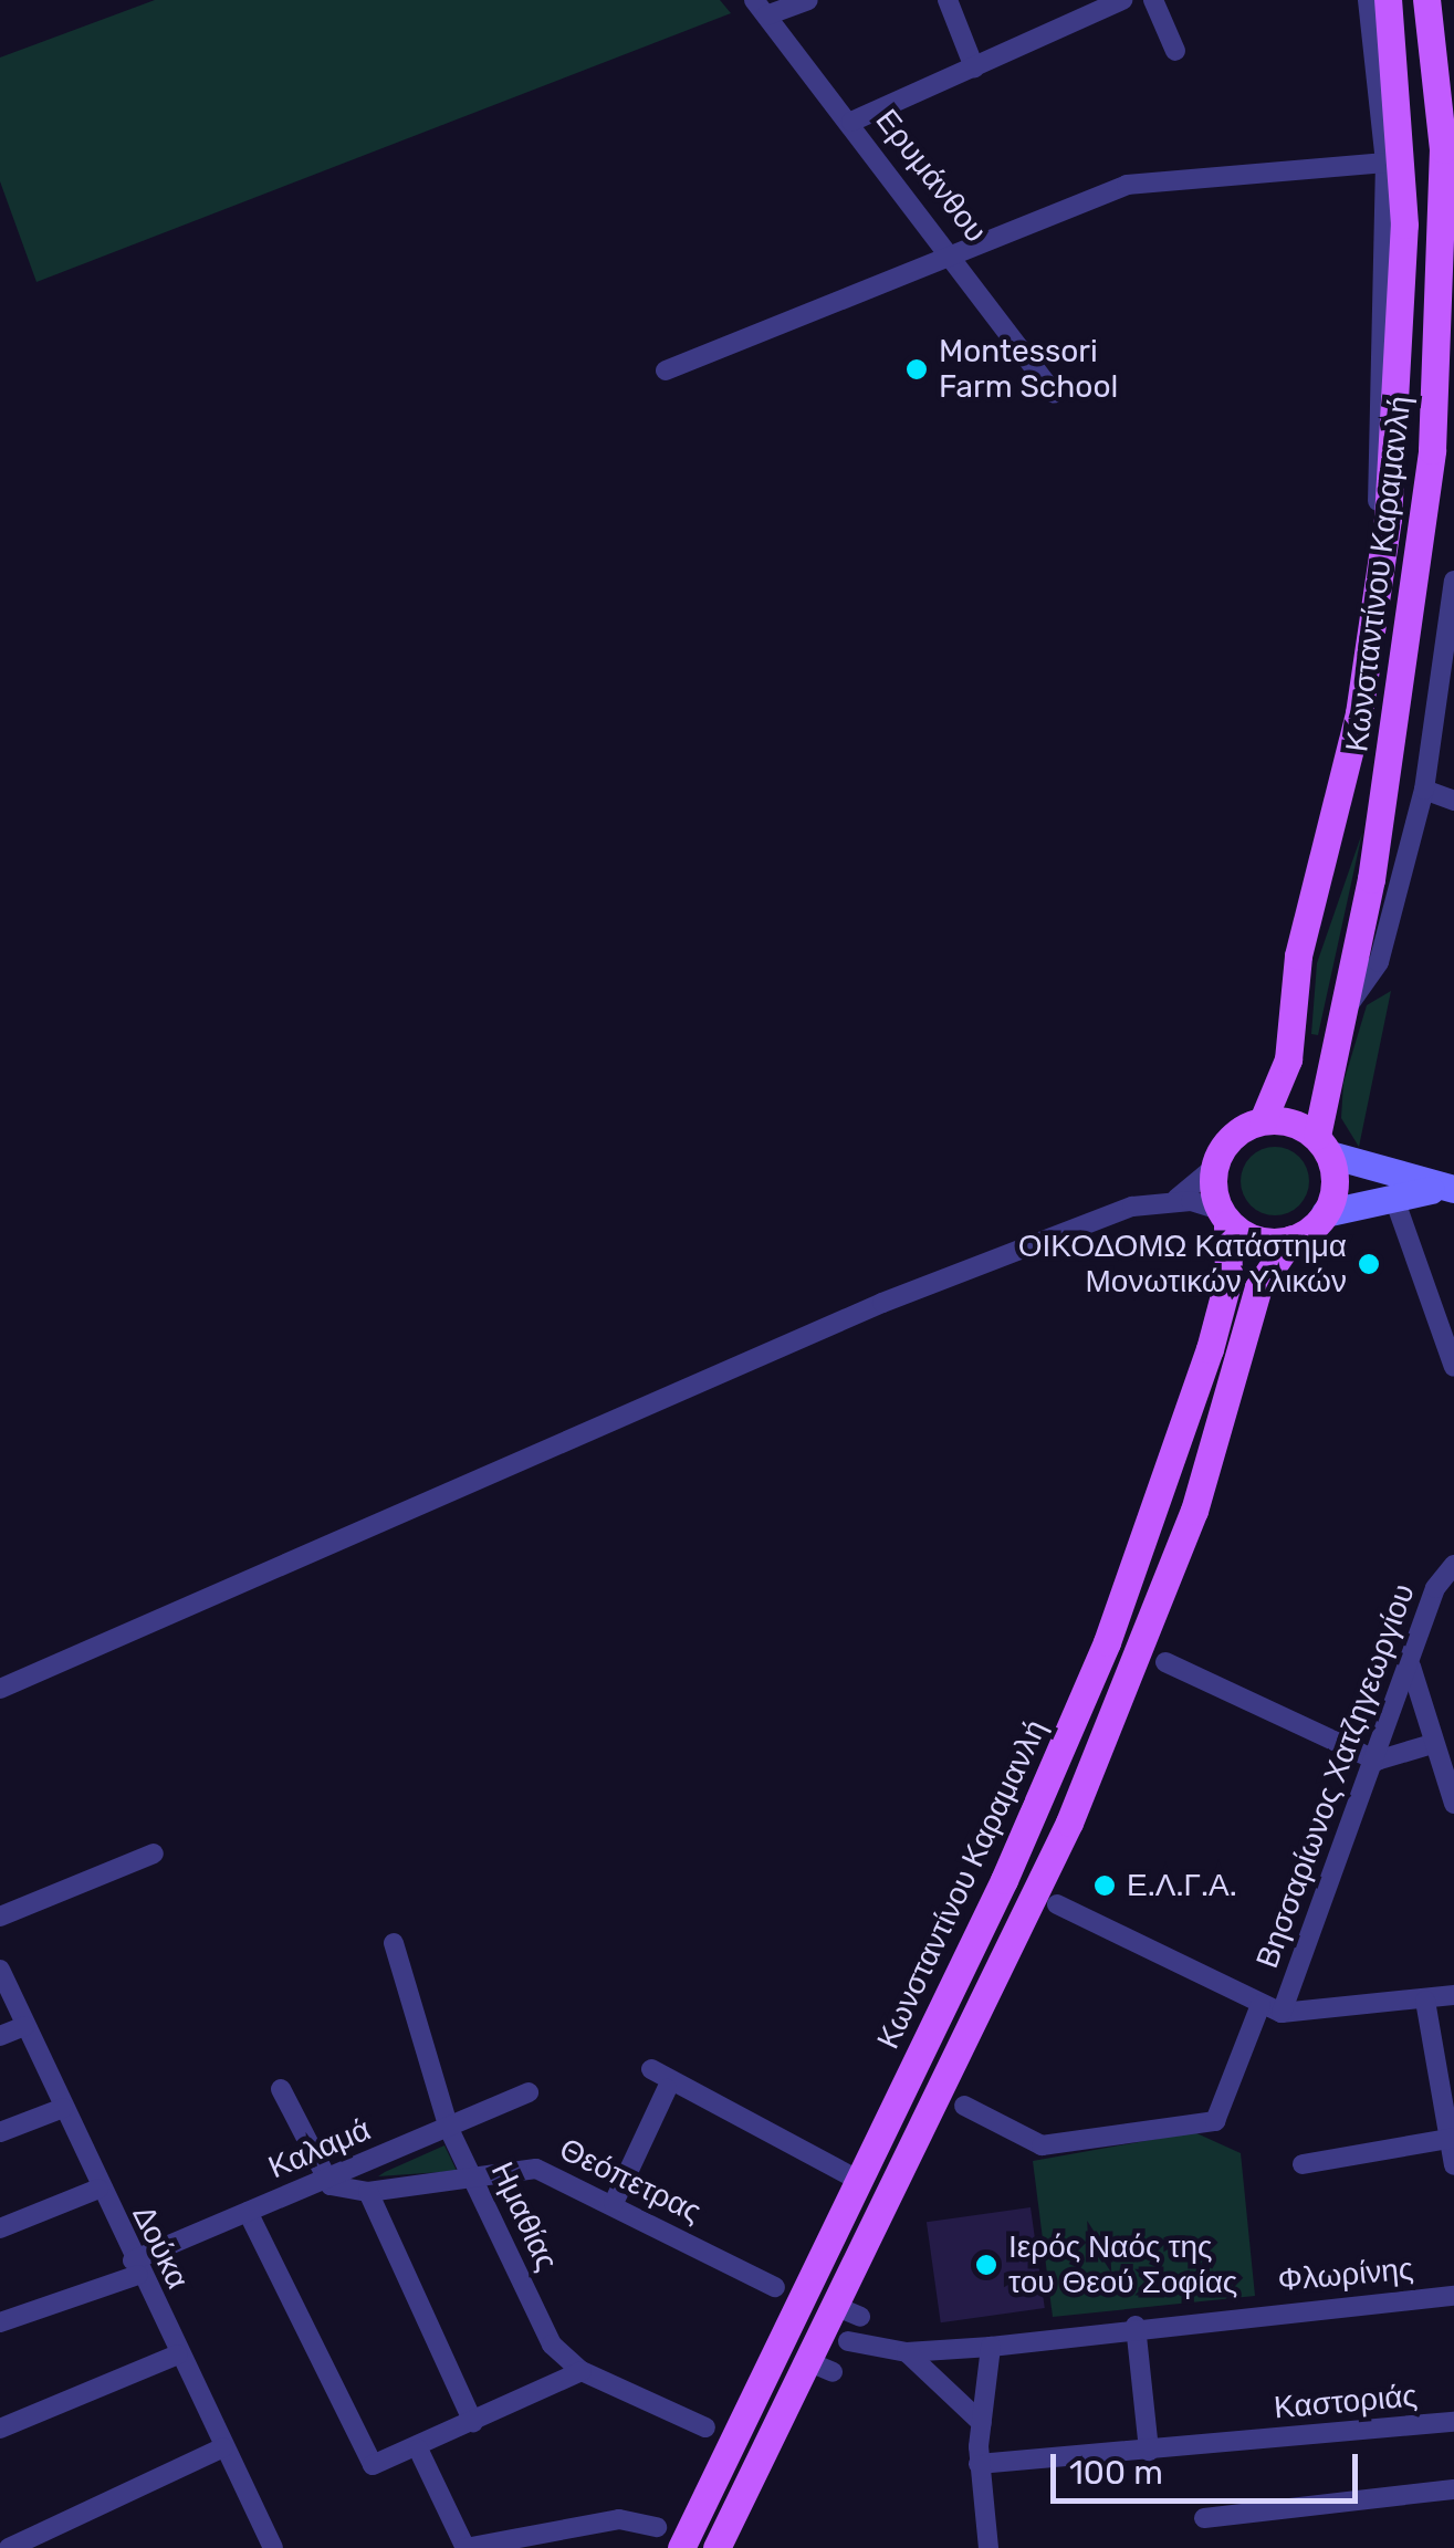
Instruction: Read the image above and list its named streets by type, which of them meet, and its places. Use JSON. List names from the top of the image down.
{
  "streets": {
    "main road": ["Κωνσταντίνου Καραμανλή"],
    "street": [
      "Ερυμάνθου",
      "Βησσαρίωνος Χατζηγεωργίου",
      "Καλαμά",
      "Θεόπετρας",
      "Ημαθίας",
      "Δούκα",
      "Φλωρίνης",
      "Καστοριάς"
    ]
  },
  "crossings": [
    ["Καλαμά", "Θεόπετρας"],
    ["Καλαμά", "Ημαθίας"],
    ["Καλαμά", "Δούκα"],
    ["Θεόπετρας", "Ημαθίας"]
  ],
  "places": [
    "Montessori Farm School",
    "ΟΙΚΟΔΟΜΩ Κατάστημα Μονωτικών Υλικών",
    "Ε.Λ.Γ.Α.",
    "Ιερός Ναός της του Θεού Σοφίας"
  ],
  "scale_bar": "100 m"
}
